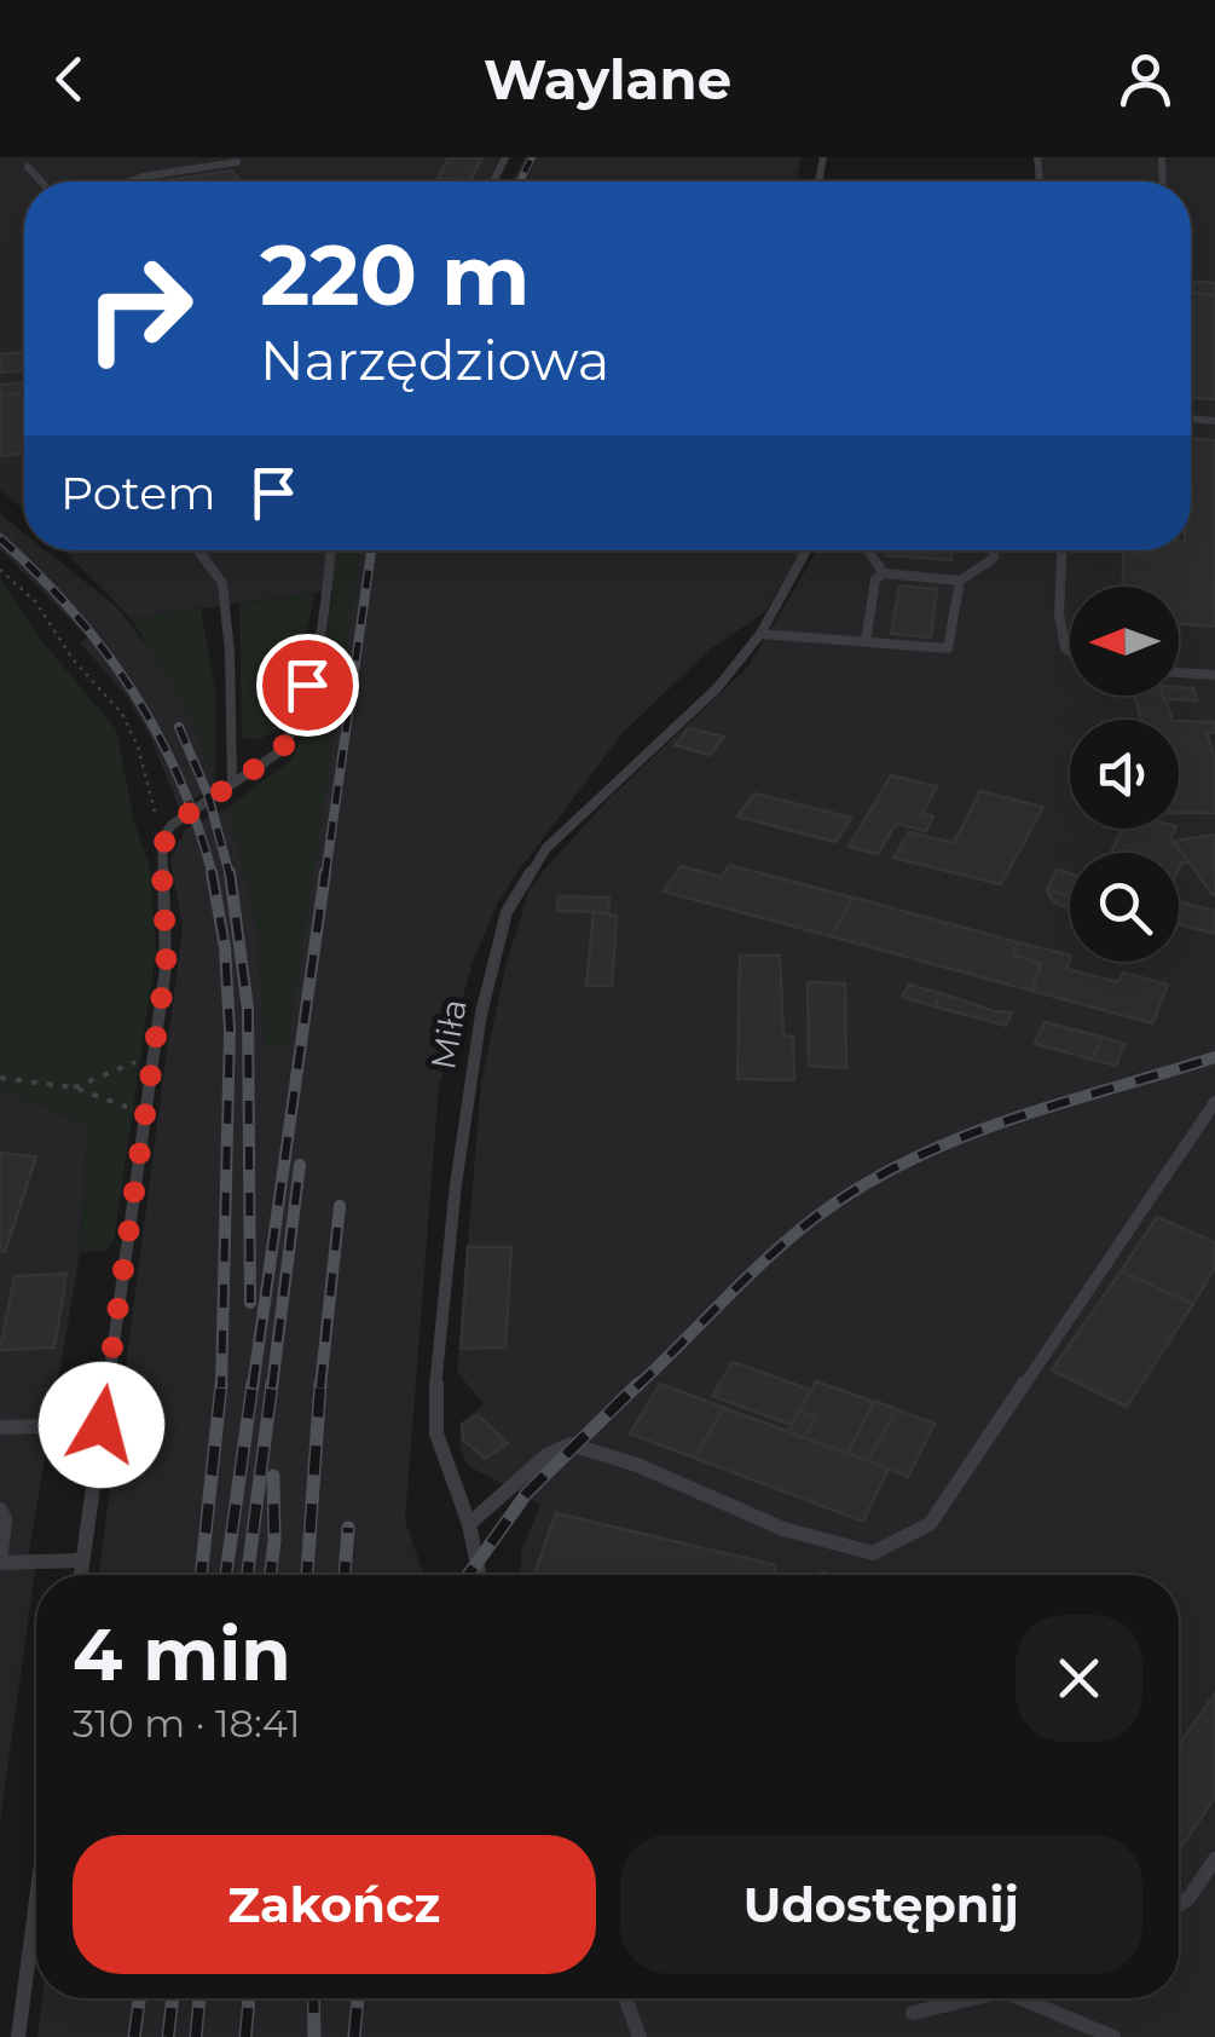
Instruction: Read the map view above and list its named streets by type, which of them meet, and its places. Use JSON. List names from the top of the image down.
{
  "streets": {
    "lane": ["Miła"]
  },
  "north": "left",
  "page": {
    "header": "Waylane",
    "turn": ["220 m", "Narzędziowa"],
    "then": "Potem",
    "heading": ["4 min", "310 m · 18:41"],
    "buttons": ["Zakończ", "Udostępnij"]
  }
}
